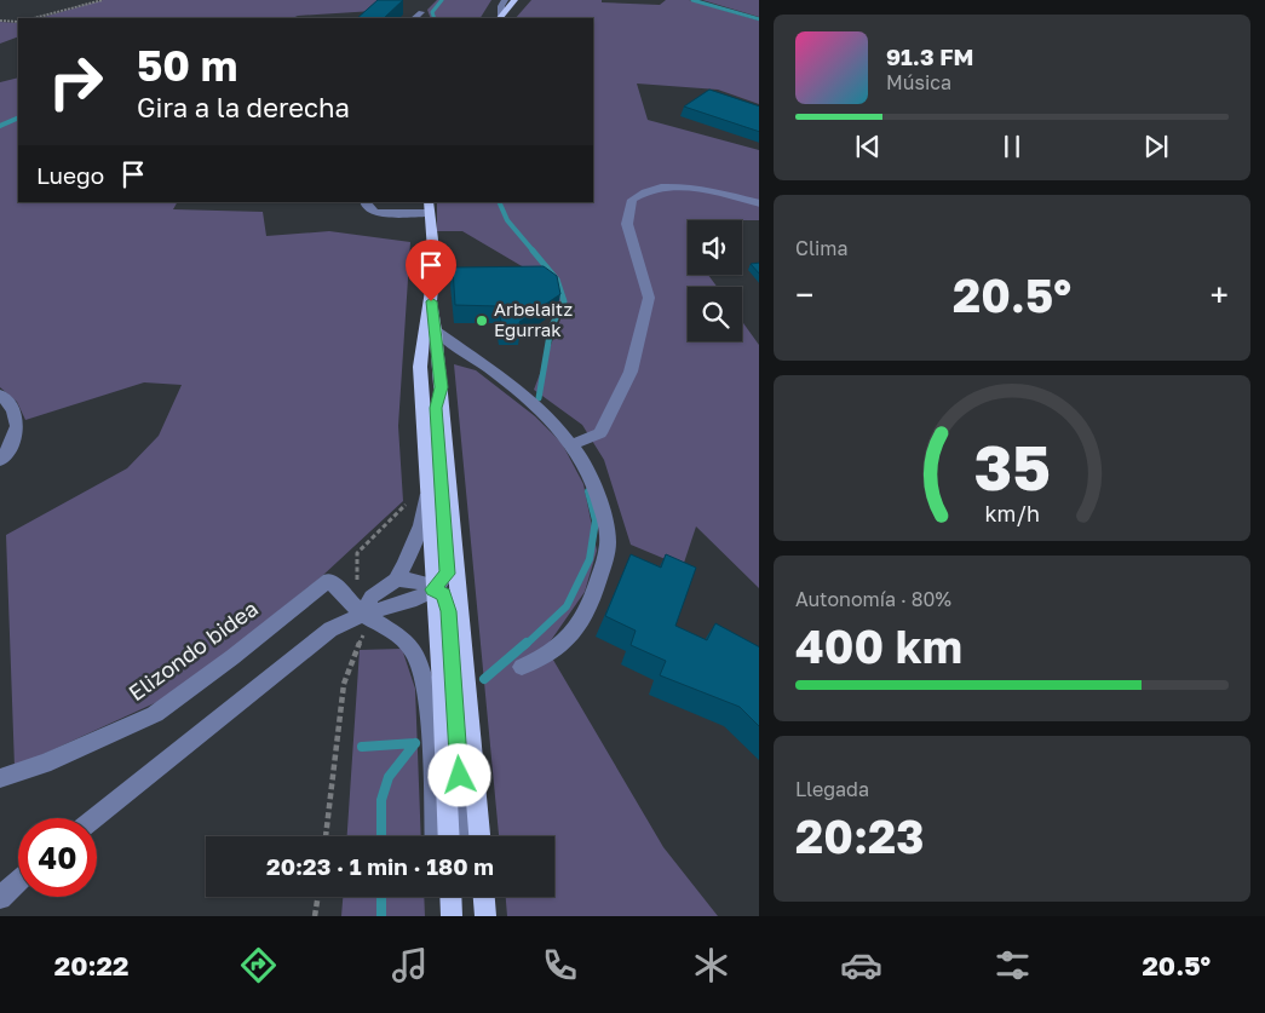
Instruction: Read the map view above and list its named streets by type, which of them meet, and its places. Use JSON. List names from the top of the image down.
{
  "streets": {
    "street": ["Elizondo bidea"]
  },
  "places": ["Arbelaitz Egurrak"],
  "page": {
    "turn": ["50 m", "Gira a la derecha"],
    "song": ["91.3 FM", "Música"],
    "then": "Luego",
    "tile": [
      "Clima",
      ["Autonomía · 80%", "400 km"],
      ["Llegada", "20:23"]
    ],
    "heat": ["−", "20.5°", "+"],
    "limit": "40",
    "trip": "20:23 · 1 min · 180 m",
    "tabs": ["20:22", "20.5°"],
    "gauge": ["35", "km/h"]
  }
}
